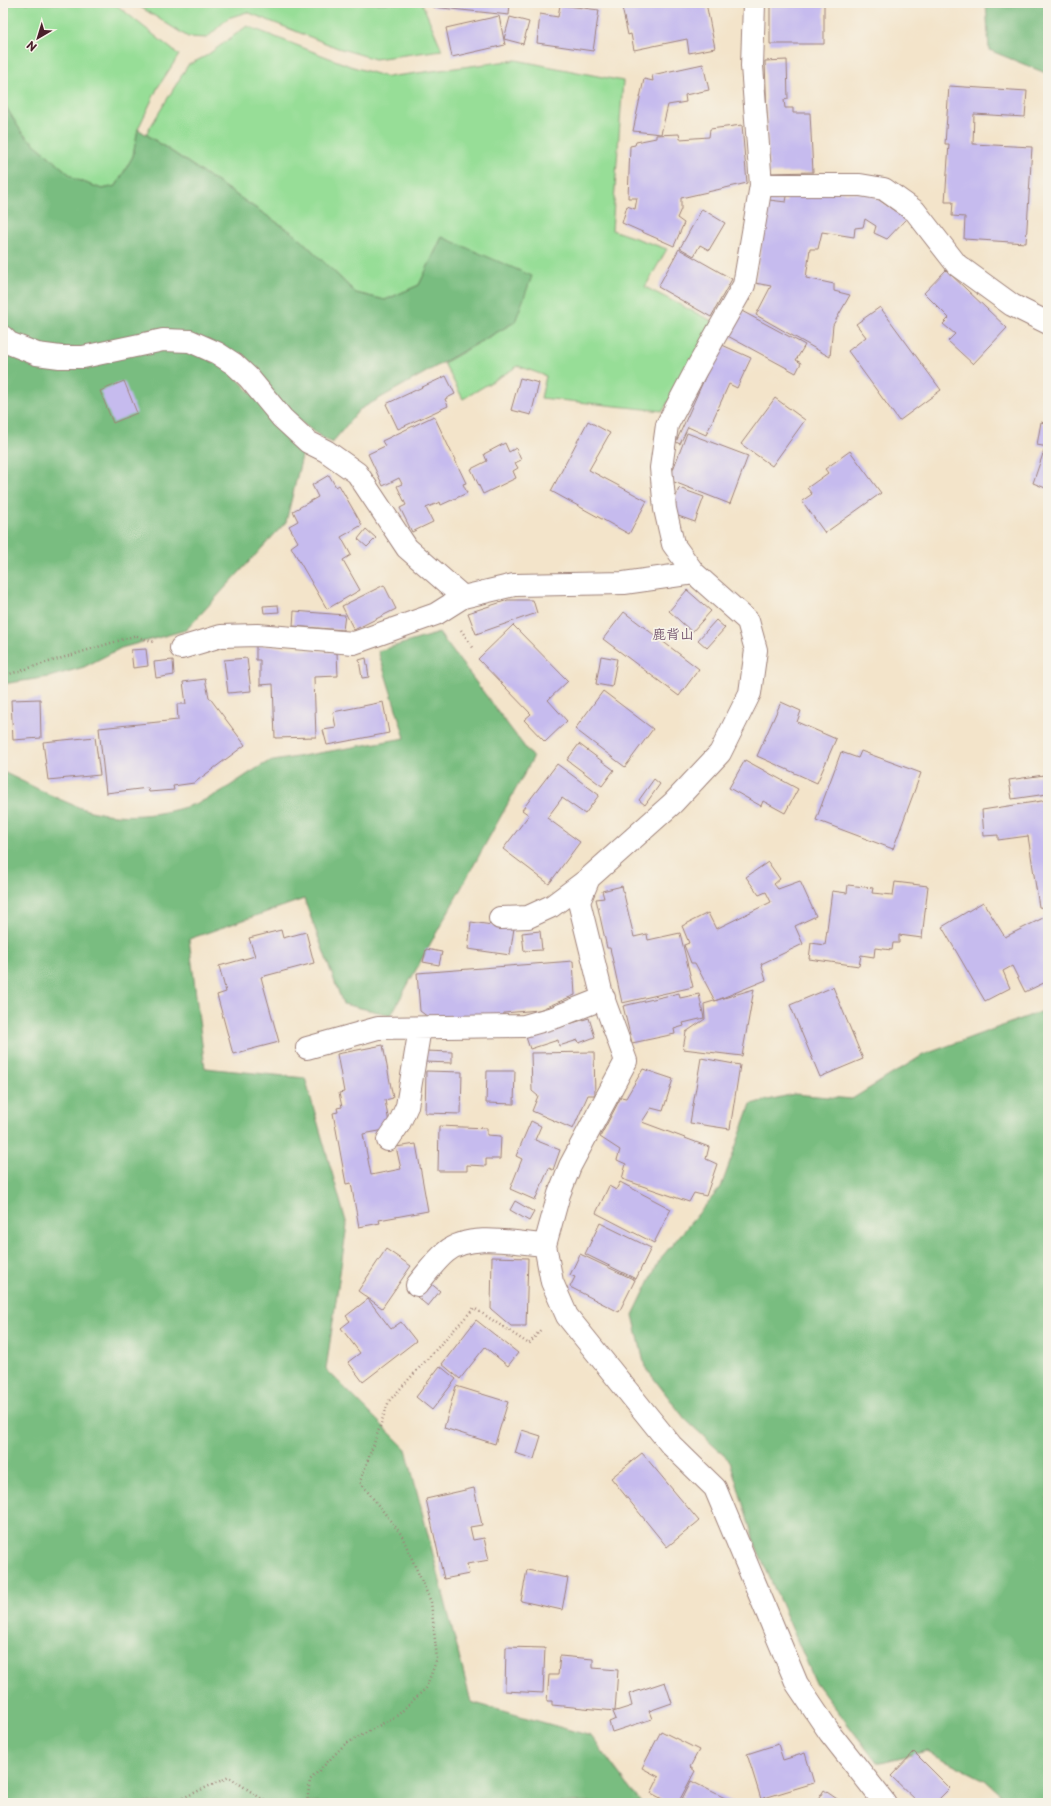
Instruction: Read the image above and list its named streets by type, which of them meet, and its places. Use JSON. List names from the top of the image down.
{
  "districts": ["鹿背山"],
  "north": "bottom left"
}
